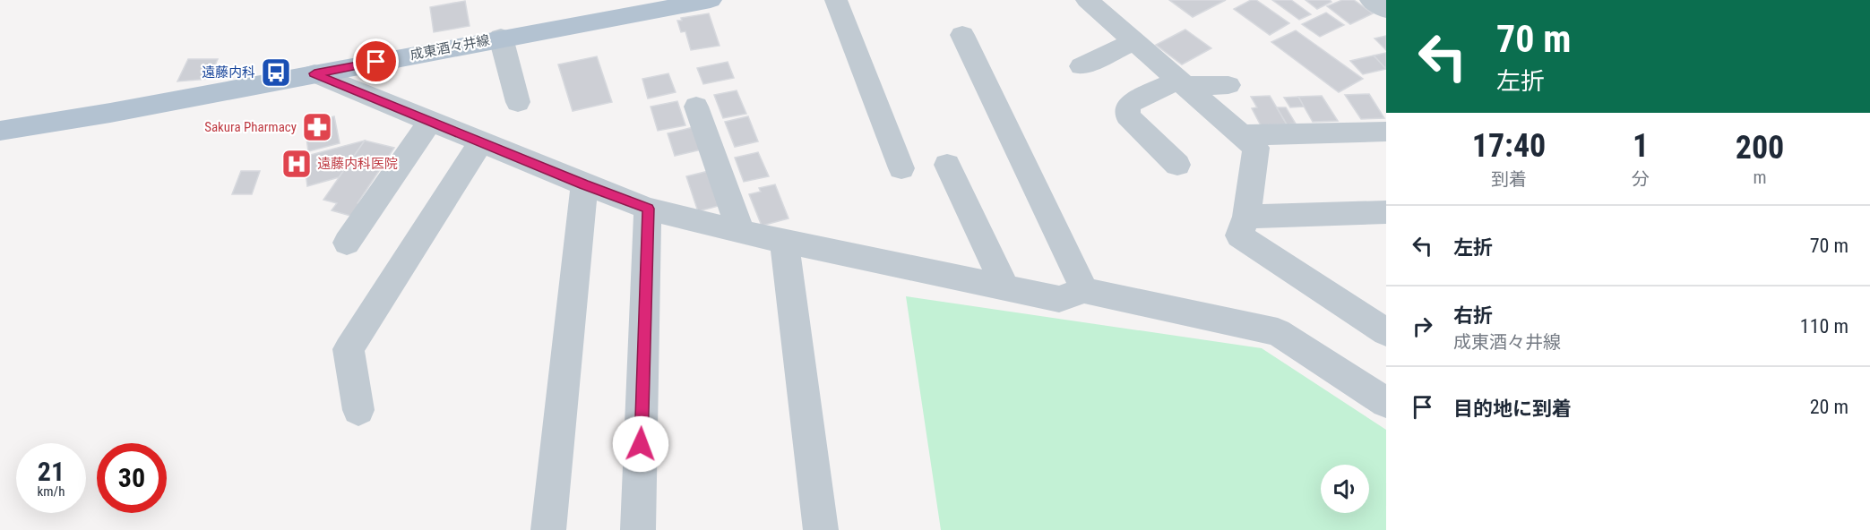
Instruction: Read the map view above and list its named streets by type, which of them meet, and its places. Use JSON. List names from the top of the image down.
{
  "streets": {
    "main road": ["成東酒々井線"]
  },
  "places": {
    "bus stop": ["遠藤内科"],
    "pharmacy": ["Sakura Pharmacy"],
    "hospital": ["遠藤内科医院"]
  },
  "page": {
    "turn": ["70 m", "左折"],
    "eta": [
      "17:40",
      "到着",
      "1",
      "分",
      "200",
      "m"
    ],
    "list": [
      {
        "name": "左折",
        "value": "70 m"
      },
      {
        "name": "右折",
        "note": "成東酒々井線",
        "value": "110 m"
      },
      {
        "name": "目的地に到着",
        "value": "20 m"
      }
    ],
    "speed": "21 km/h",
    "limit": "30"
  }
}
